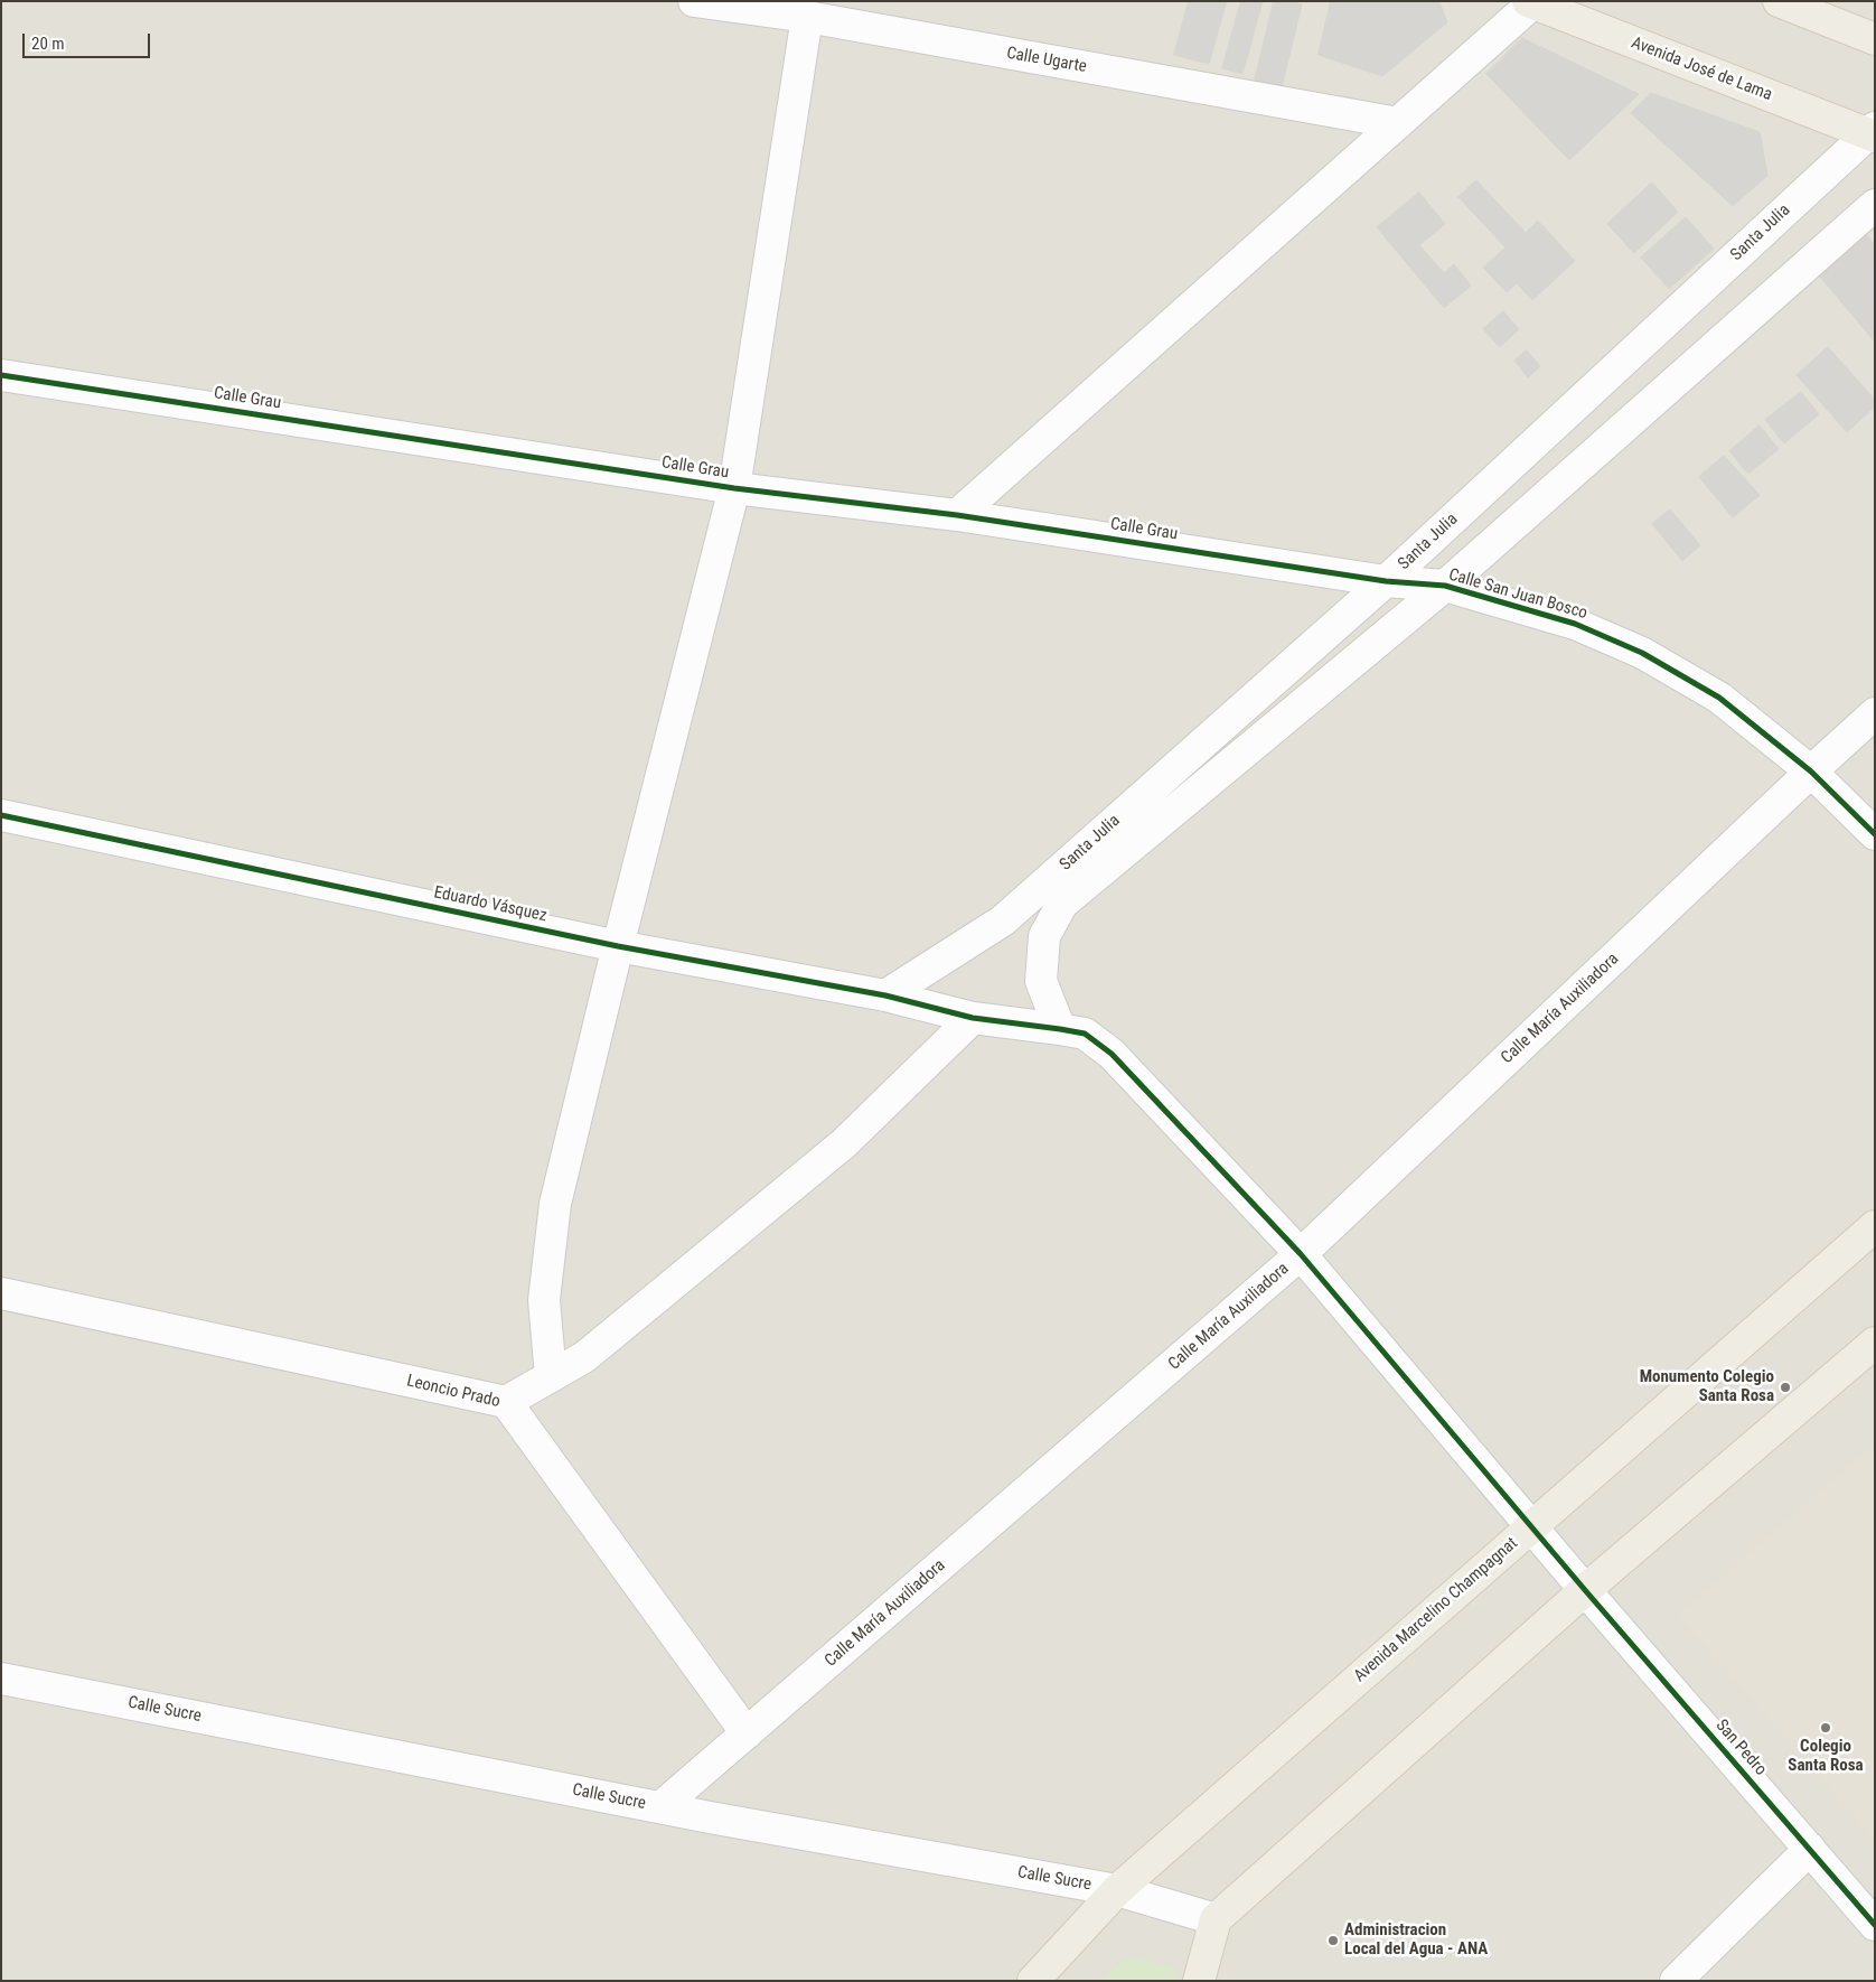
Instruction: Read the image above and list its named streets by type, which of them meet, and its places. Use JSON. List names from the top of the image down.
{
  "streets": {
    "main road": ["Avenida José de Lama", "Avenida Marcelino Champagnat"],
    "street": [
      "Calle Ugarte",
      "Santa Julia",
      "Calle Grau",
      "Calle San Juan Bosco",
      "Eduardo Vásquez",
      "Calle María Auxiliadora",
      "Leoncio Prado",
      "Calle Sucre",
      "San Pedro"
    ]
  },
  "crossings": [
    ["Avenida José de Lama", "Santa Julia"],
    ["Santa Julia", "Calle Grau"],
    ["Santa Julia", "Calle San Juan Bosco"],
    ["Santa Julia", "Eduardo Vásquez"],
    ["Calle Grau", "Calle San Juan Bosco"],
    ["Calle San Juan Bosco", "Calle María Auxiliadora"],
    ["Eduardo Vásquez", "Calle María Auxiliadora"],
    ["Eduardo Vásquez", "San Pedro"],
    ["Calle María Auxiliadora", "Leoncio Prado"],
    ["Calle María Auxiliadora", "Calle Sucre"],
    ["Calle María Auxiliadora", "San Pedro"],
    ["Avenida Marcelino Champagnat", "Calle Sucre"],
    ["Avenida Marcelino Champagnat", "San Pedro"]
  ],
  "places": ["Monumento Colegio Santa Rosa", "Colegio Santa Rosa", "Administracion Local del Agua - ANA"],
  "scale_bar": "20 m"
}
